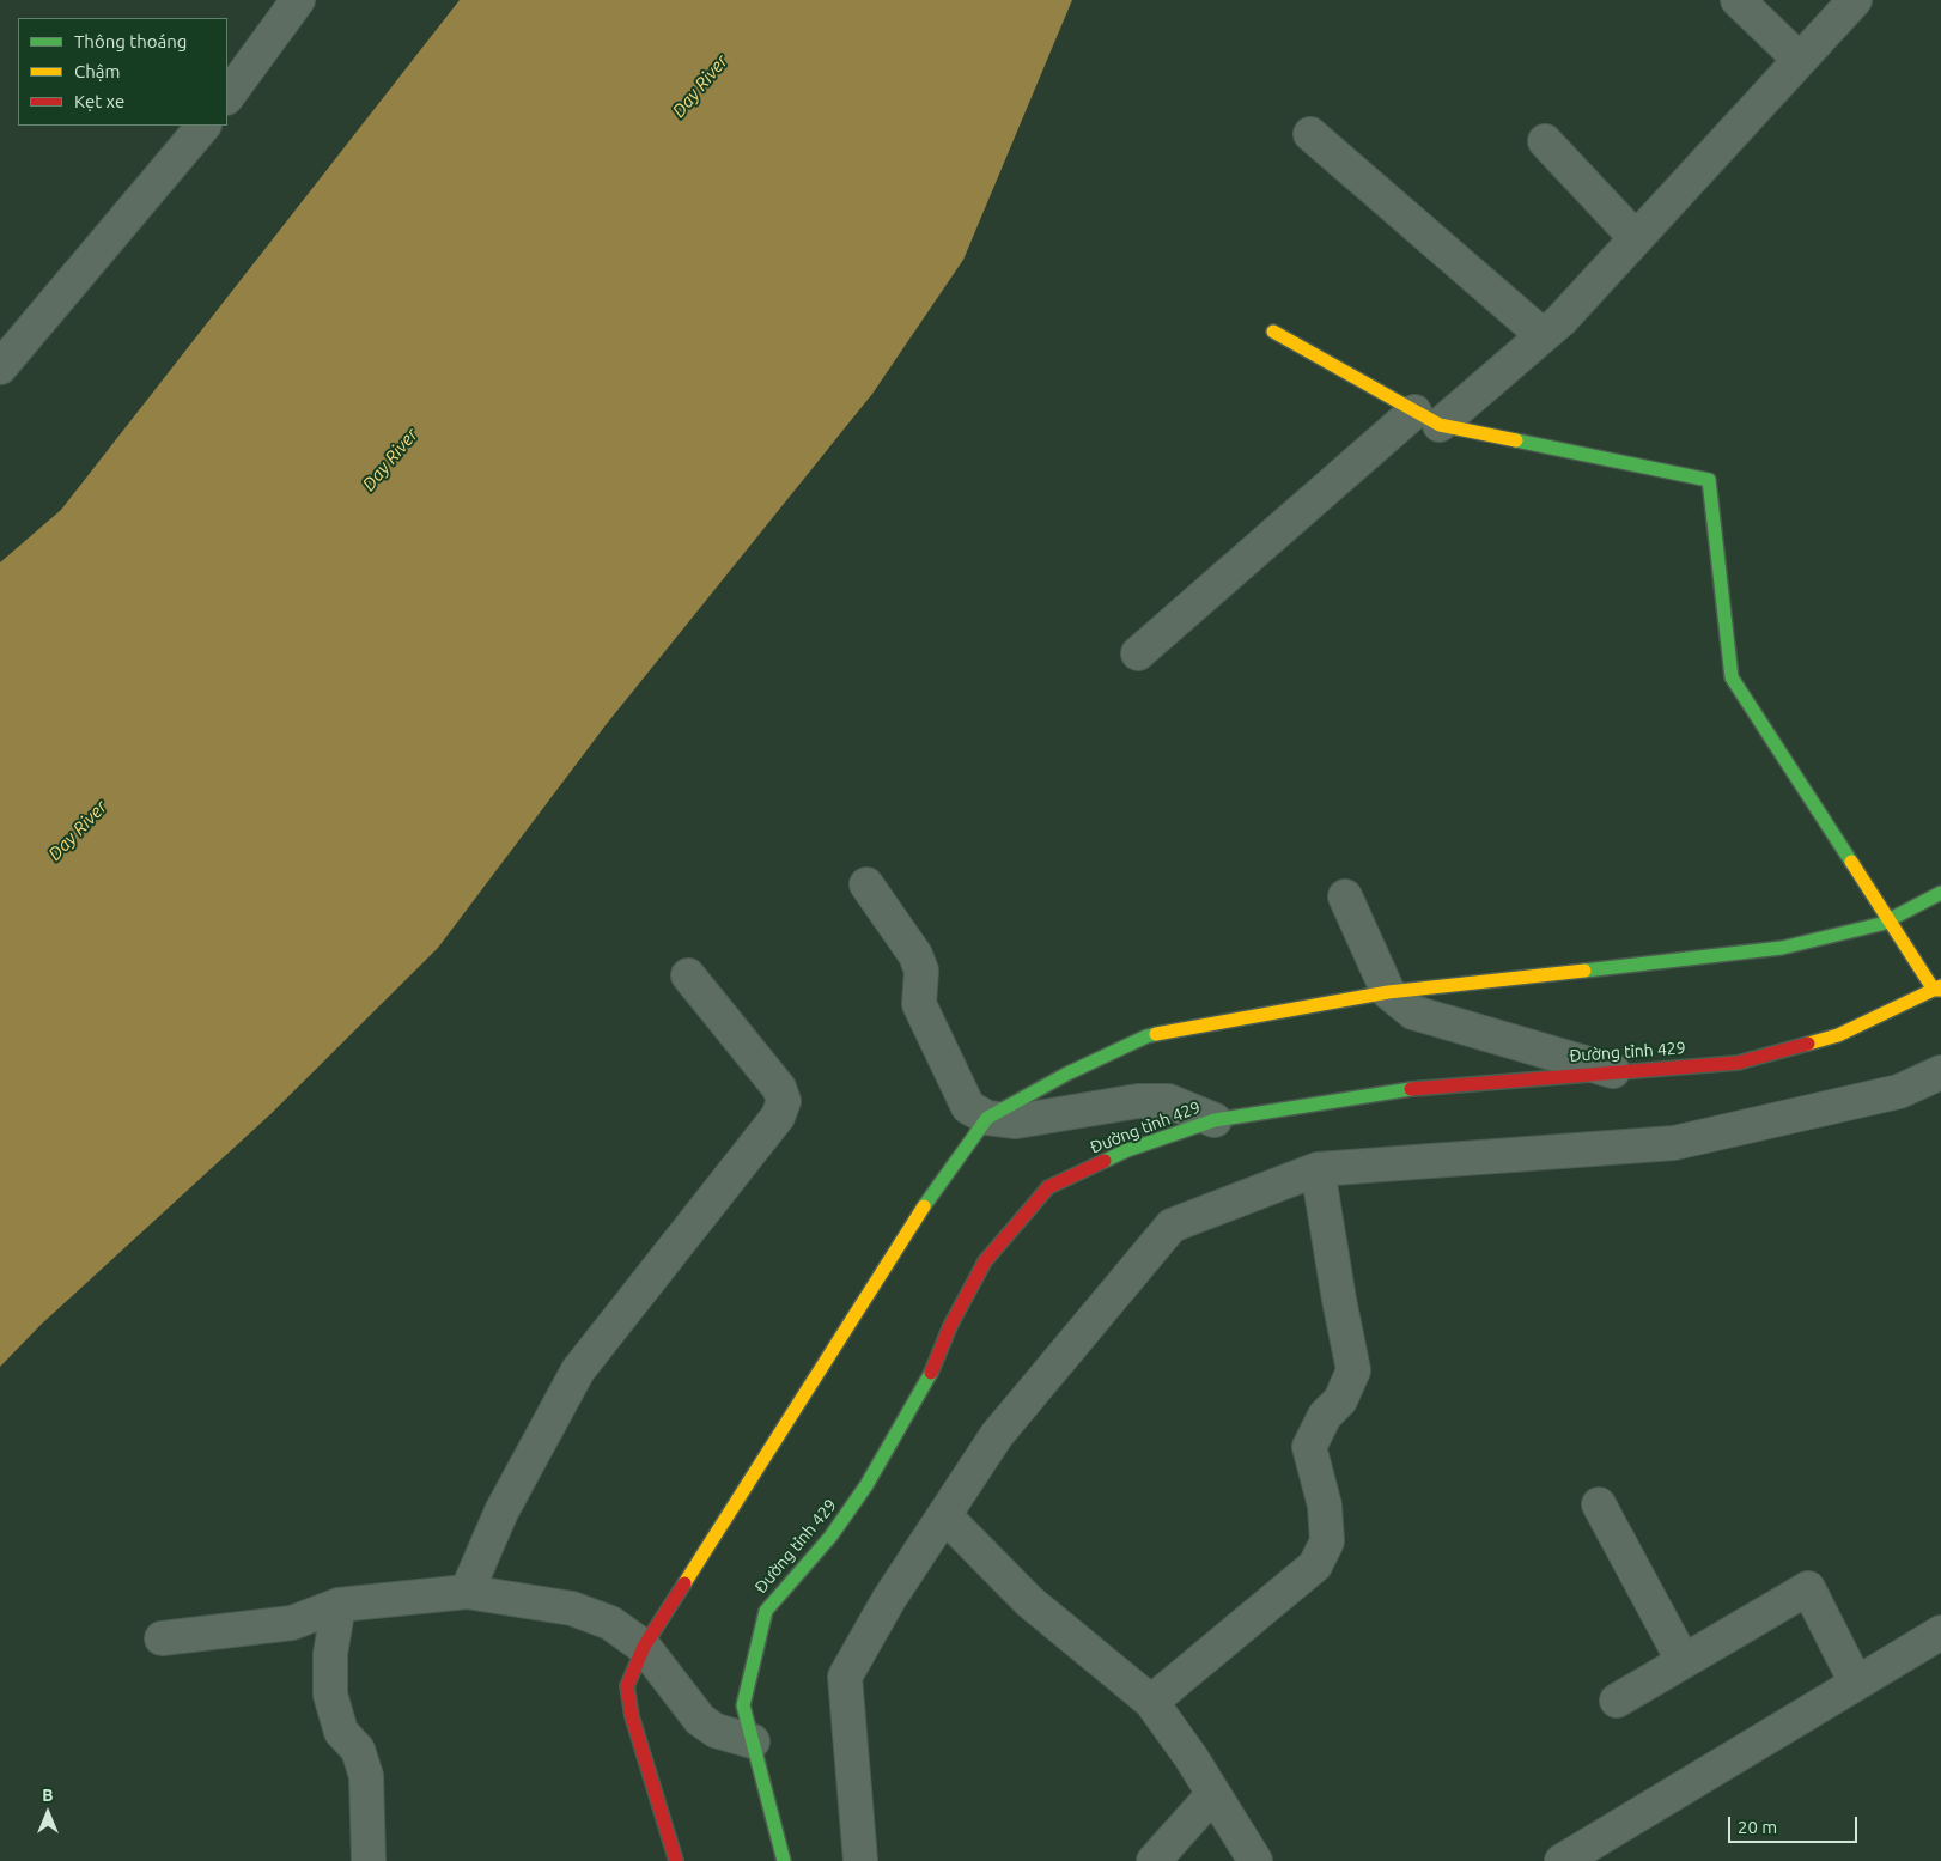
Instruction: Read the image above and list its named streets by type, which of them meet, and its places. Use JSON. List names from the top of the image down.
{
  "streets": {
    "street": ["Đường tỉnh 429"]
  },
  "water": ["Day River"],
  "legend": ["Thông thoáng", "Chậm", "Kẹt xe"],
  "scale_bar": "20 m",
  "north": "top"
}
